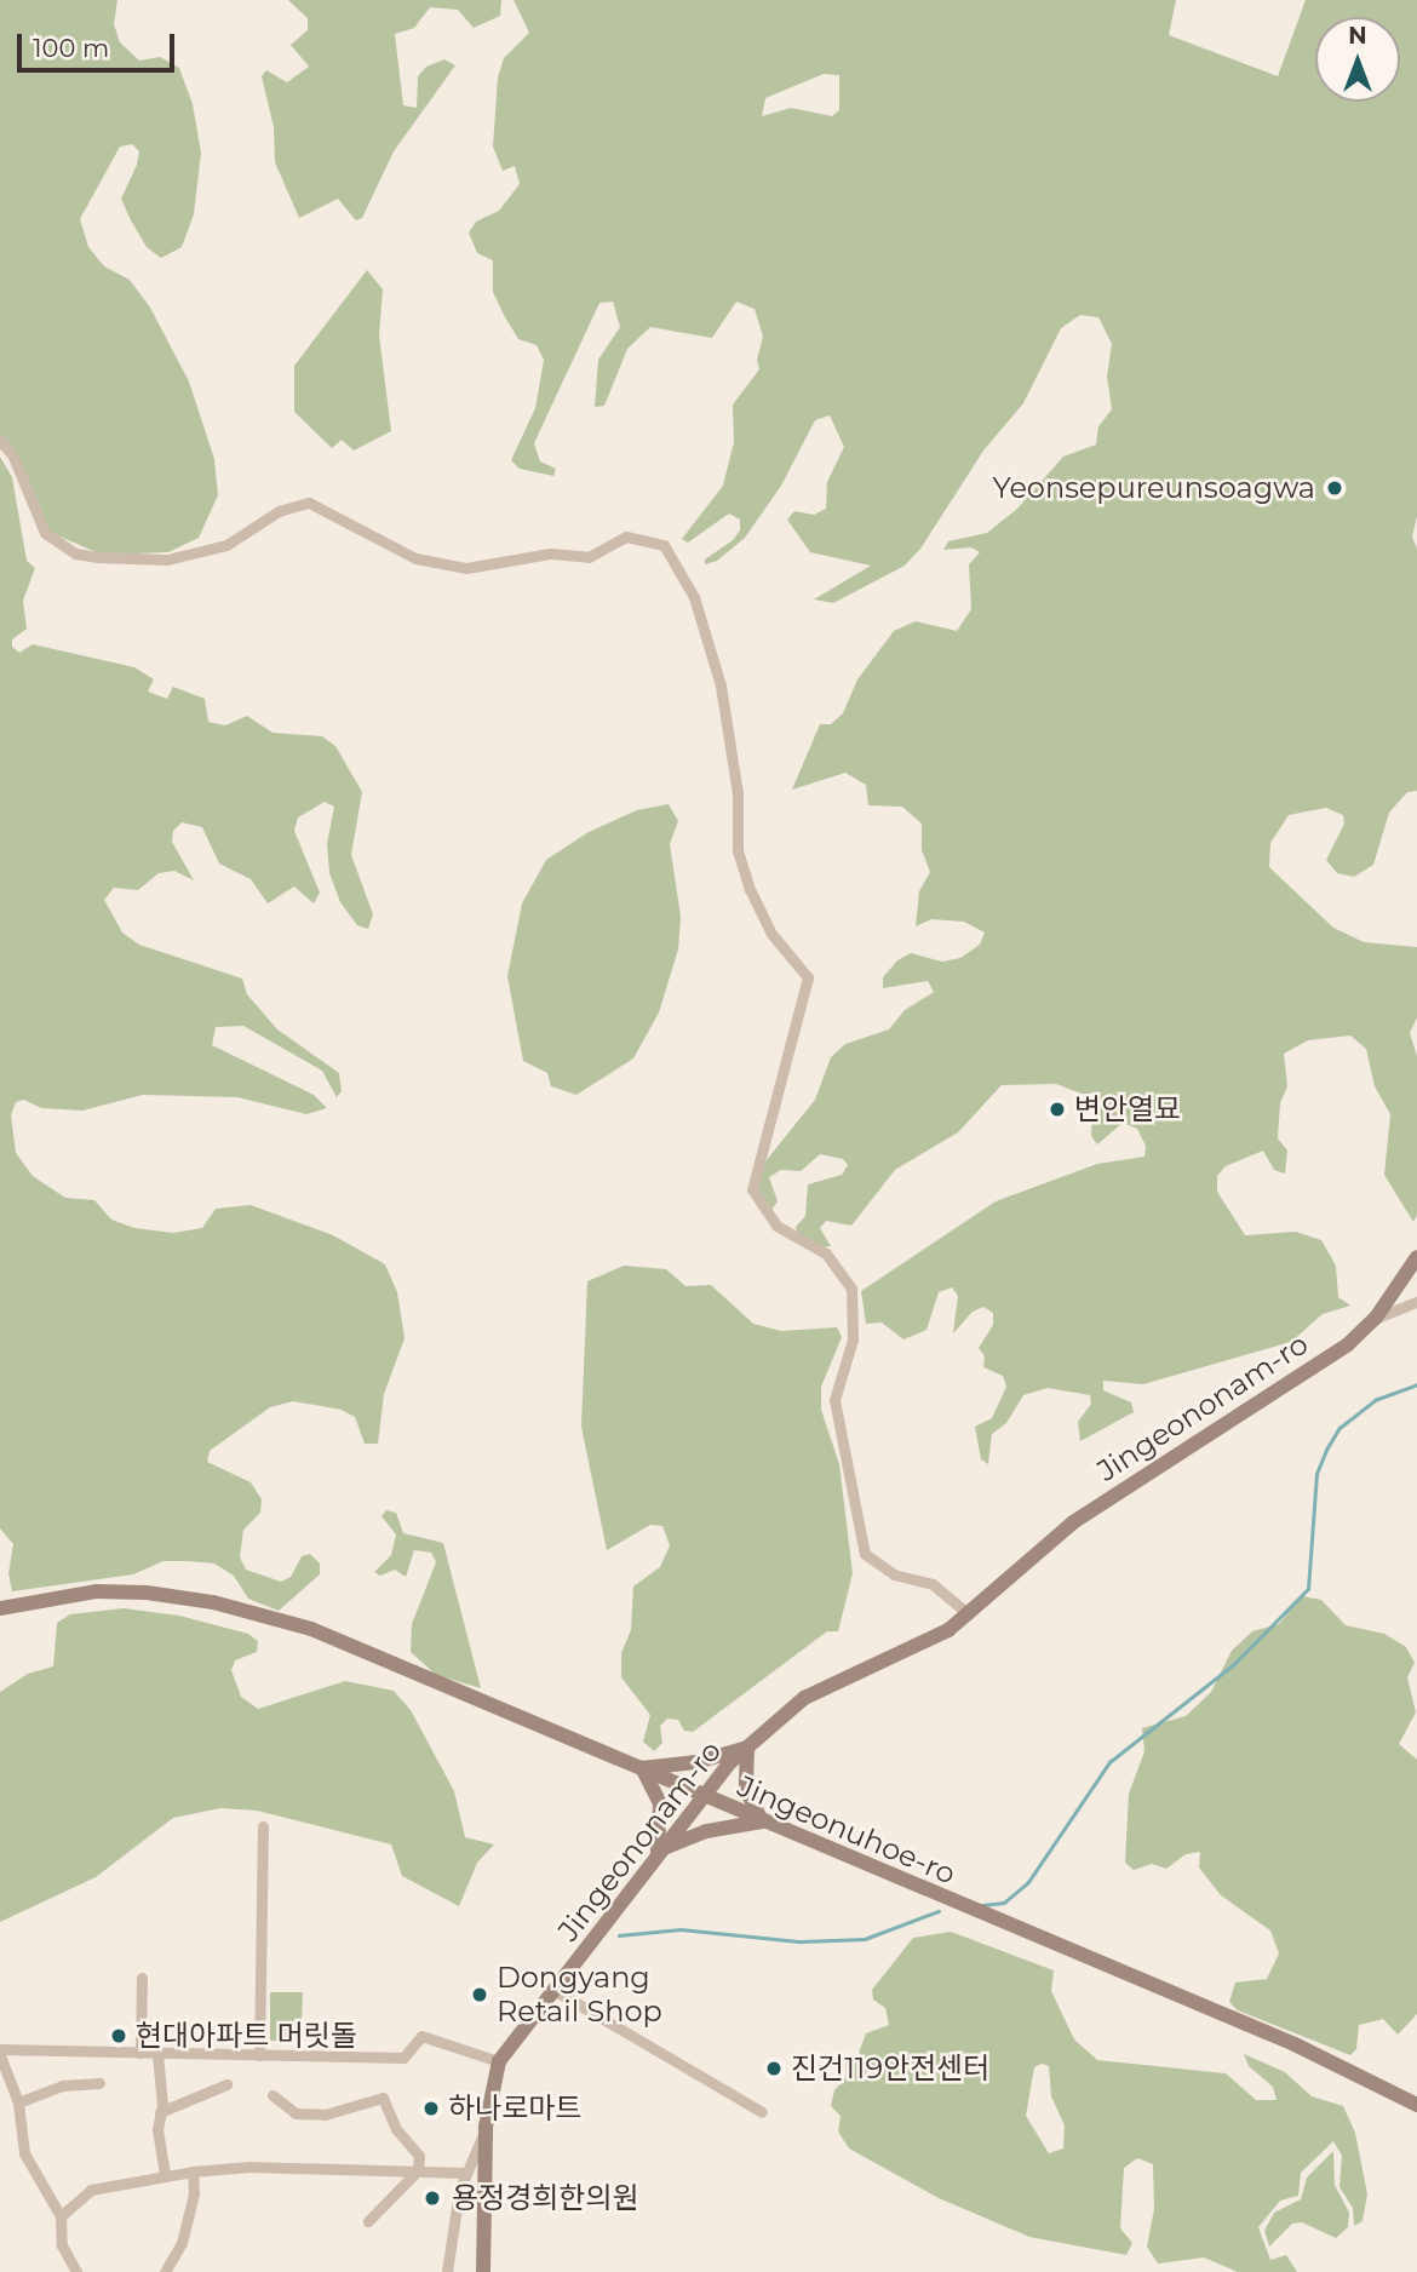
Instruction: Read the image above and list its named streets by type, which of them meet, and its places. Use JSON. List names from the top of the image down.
{
  "streets": {
    "main road": ["Jingeononam-ro", "Jingeonuhoe-ro"]
  },
  "crossings": [
    ["Jingeononam-ro", "Jingeonuhoe-ro"]
  ],
  "places": [
    "Yeonsepureunsoagwa",
    "변안열묘",
    "Dongyang Retail Shop",
    "현대아파트 머릿돌",
    "진건119안전센터",
    "하나로마트",
    "용정경희한의원"
  ],
  "scale_bar": "100 m",
  "north": "top"
}
